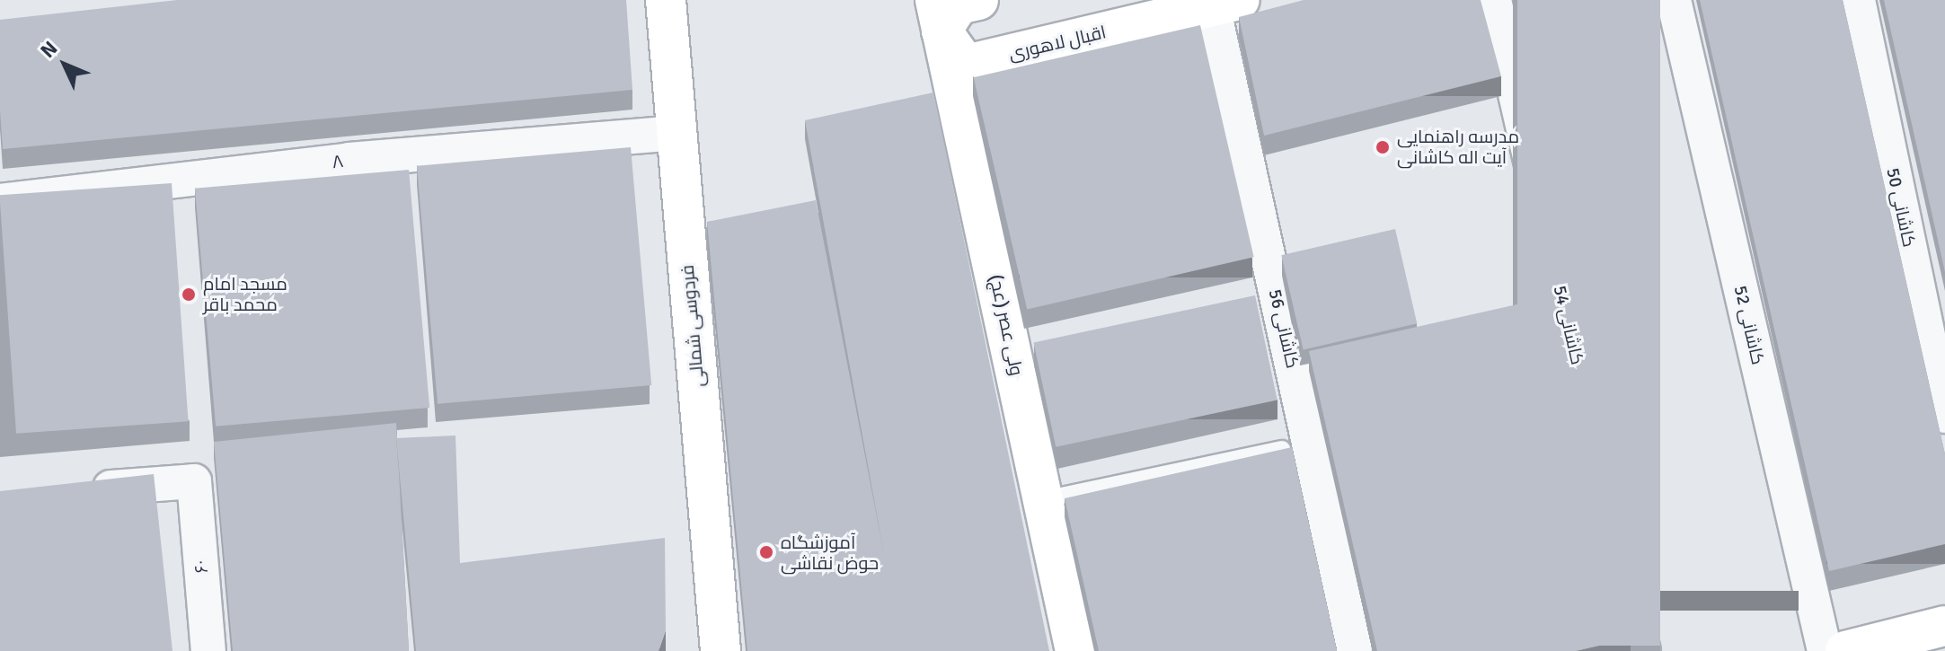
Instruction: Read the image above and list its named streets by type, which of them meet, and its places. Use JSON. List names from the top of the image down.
{
  "streets": {
    "main road": ["اقبال لاهوری", "ولی عصر (عج)", "فردوسی شمالی"],
    "street": [
      "۸",
      "کاشانی 50",
      "کاشانی 54",
      "کاشانی 52",
      "کاشانی 56",
      "۶۰"
    ]
  },
  "crossings": [
    ["اقبال لاهوری", "ولی عصر (عج)"],
    ["اقبال لاهوری", "کاشانی 56"],
    ["۸", "فردوسی شمالی"]
  ],
  "places": ["مدرسه راهنمایی آیت اله کاشانی", "مسجد امام محمد باقر", "آموزشگاه حوض نقاشی"],
  "north": "top left"
}
